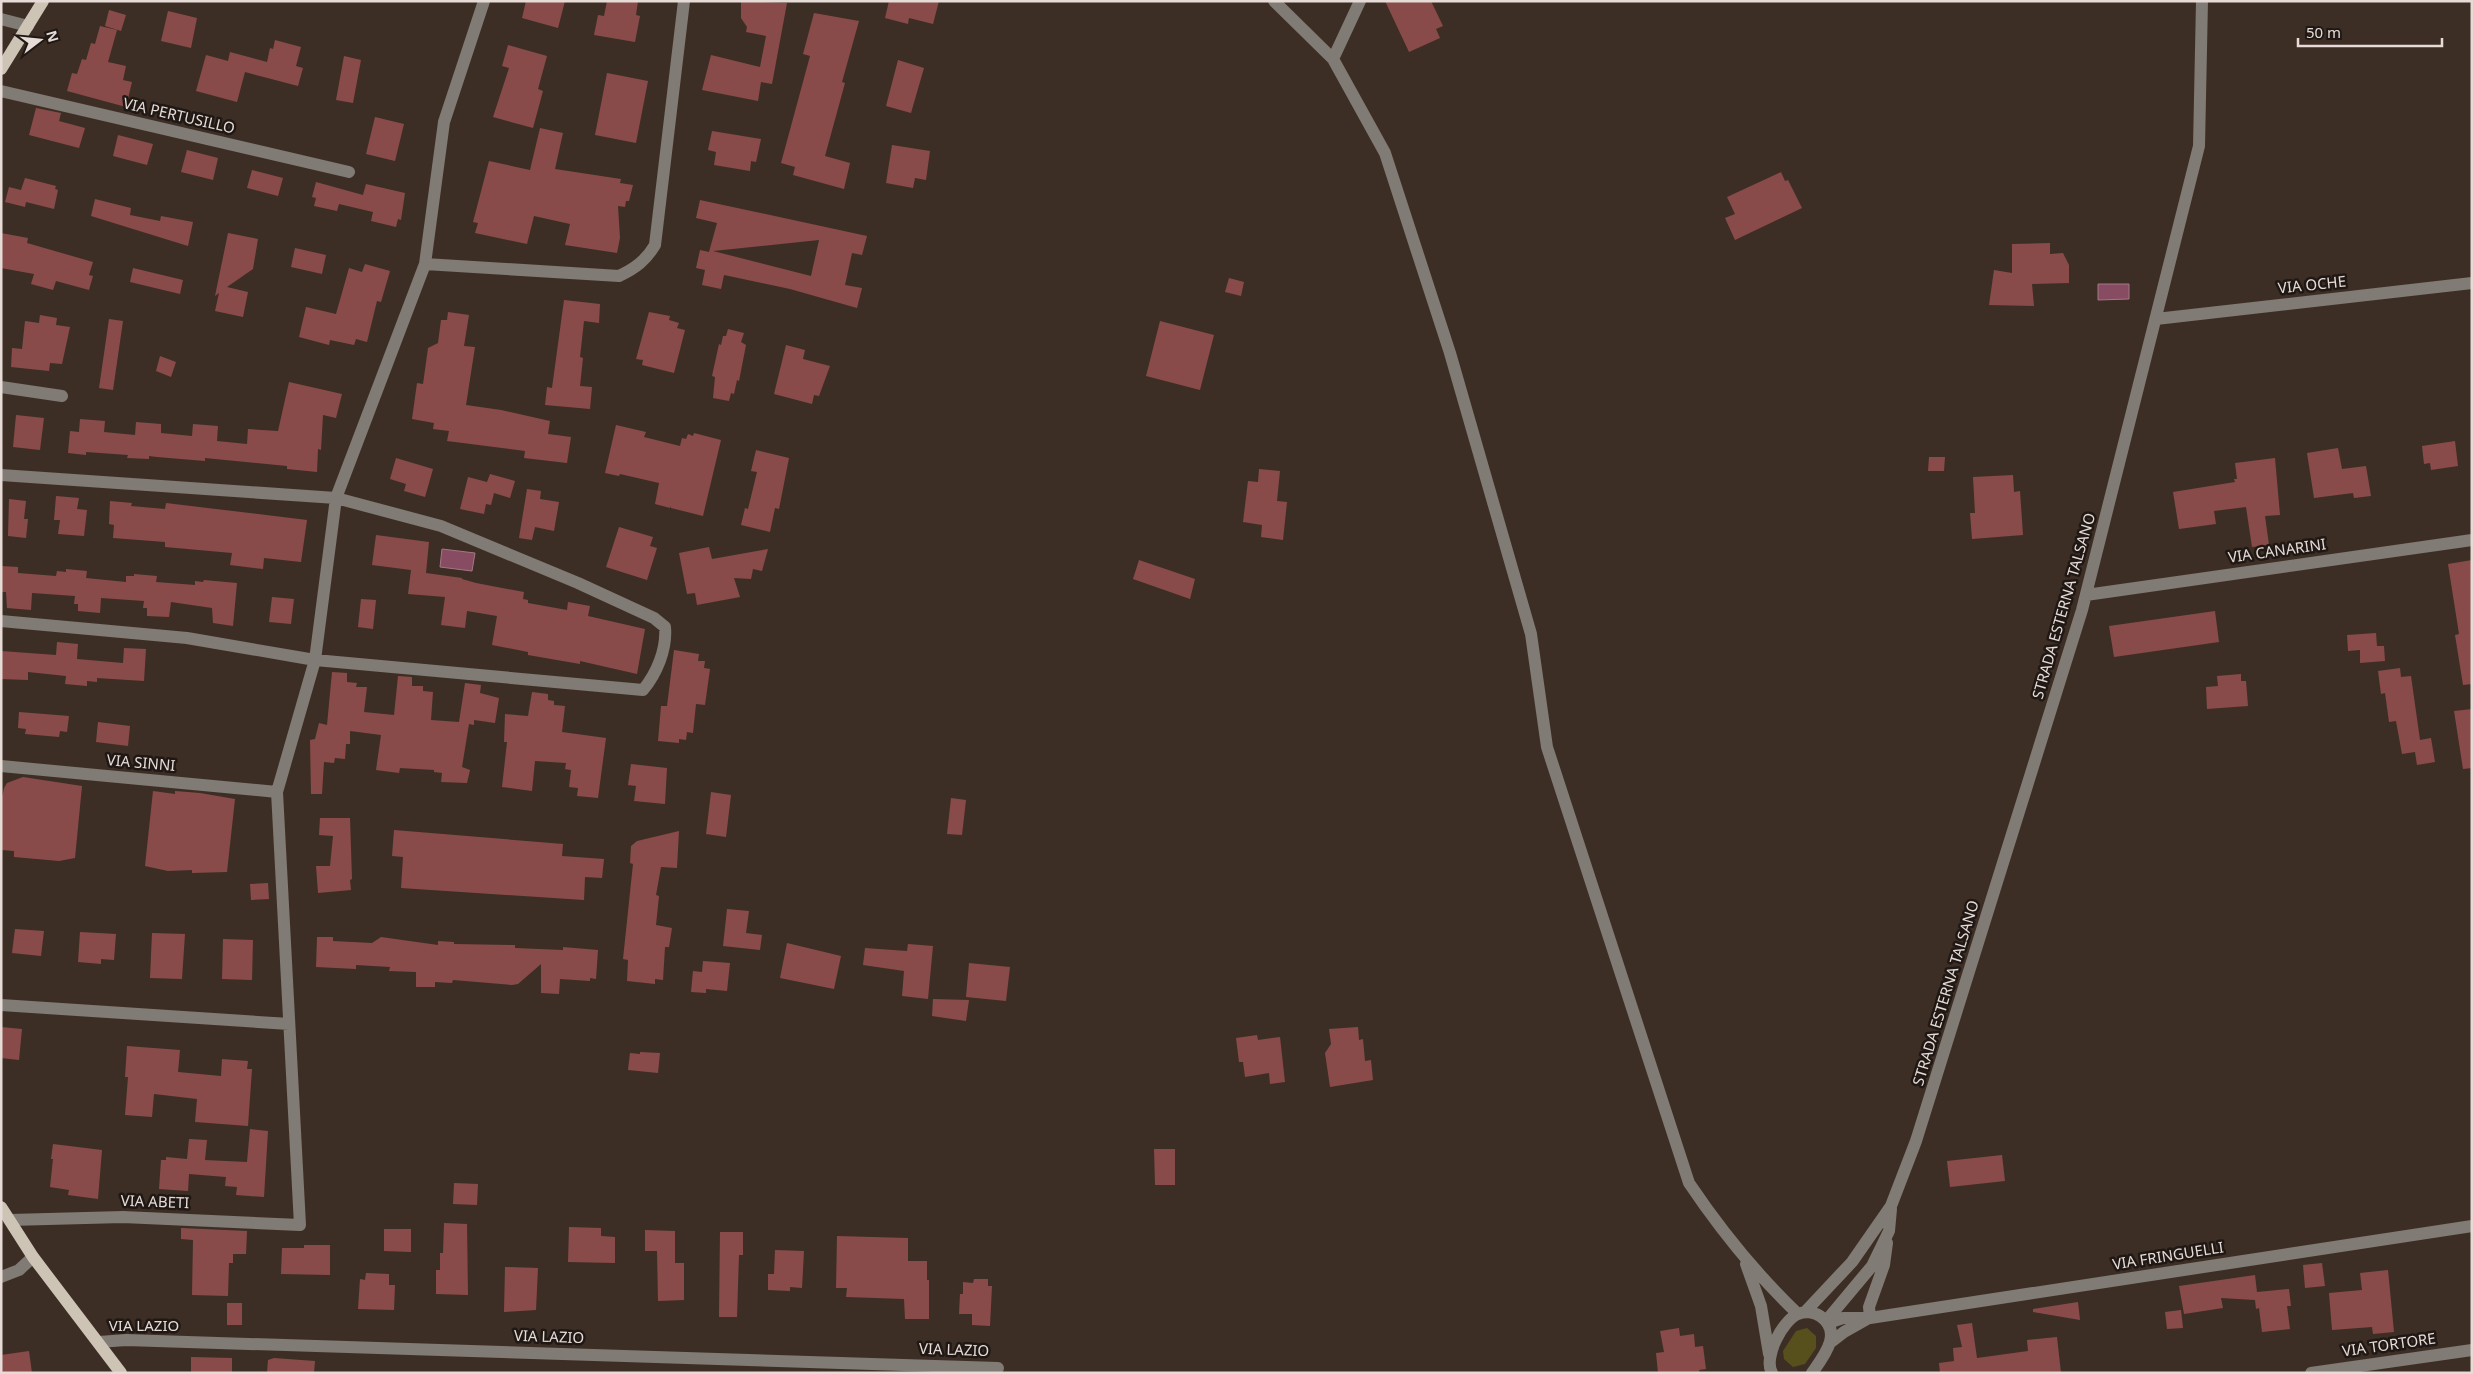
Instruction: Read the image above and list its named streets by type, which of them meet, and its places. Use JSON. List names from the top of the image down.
{
  "streets": {
    "street": [
      "VIA PERTUSILLO",
      "VIA OCHE",
      "VIA CANARINI",
      "STRADA ESTERNA TALSANO",
      "VIA SINNI",
      "VIA ABETI",
      "VIA FRINGUELLI",
      "VIA LAZIO",
      "VIA TORTORE"
    ]
  },
  "crossings": [
    ["VIA OCHE", "STRADA ESTERNA TALSANO"],
    ["VIA CANARINI", "STRADA ESTERNA TALSANO"]
  ],
  "scale_bar": "50 m",
  "north": "right"
}
